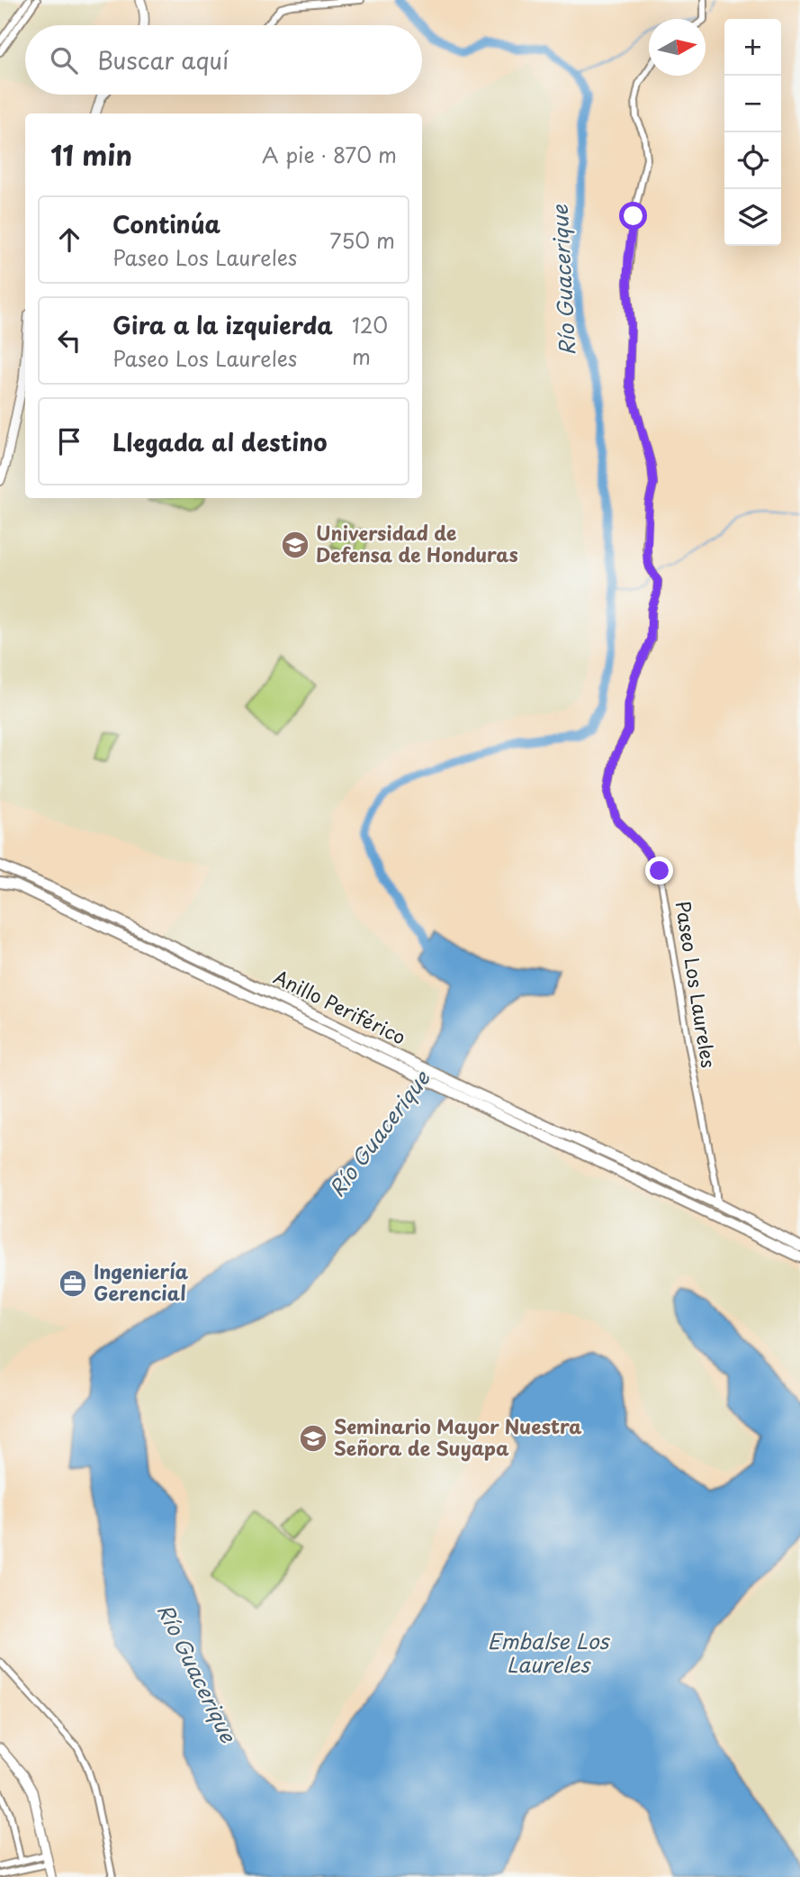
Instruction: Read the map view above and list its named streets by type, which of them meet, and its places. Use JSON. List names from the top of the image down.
{
  "streets": {
    "highway": ["Anillo Periférico"],
    "street": ["Paseo Los Laureles"]
  },
  "crossings": [
    ["Paseo Los Laureles", "Anillo Periférico"]
  ],
  "water": ["Río Guacerique", "Embalse Los Laureles"],
  "places": {
    "school or university": ["Universidad de Defensa de Honduras", "Seminario Mayor Nuestra Señora de Suyapa"],
    "office": ["Ingeniería Gerencial"]
  },
  "north": "right",
  "page": {
    "map_buttons": ["+", "−"],
    "search": "Buscar aquí",
    "heading": ["11 min", "A pie · 870 m"],
    "list": [
      ["Continúa", "Paseo Los Laureles", "750 m"],
      ["Gira a la izquierda", "Paseo Los Laureles", "120 m"],
      "Llegada al destino"
    ]
  }
}
